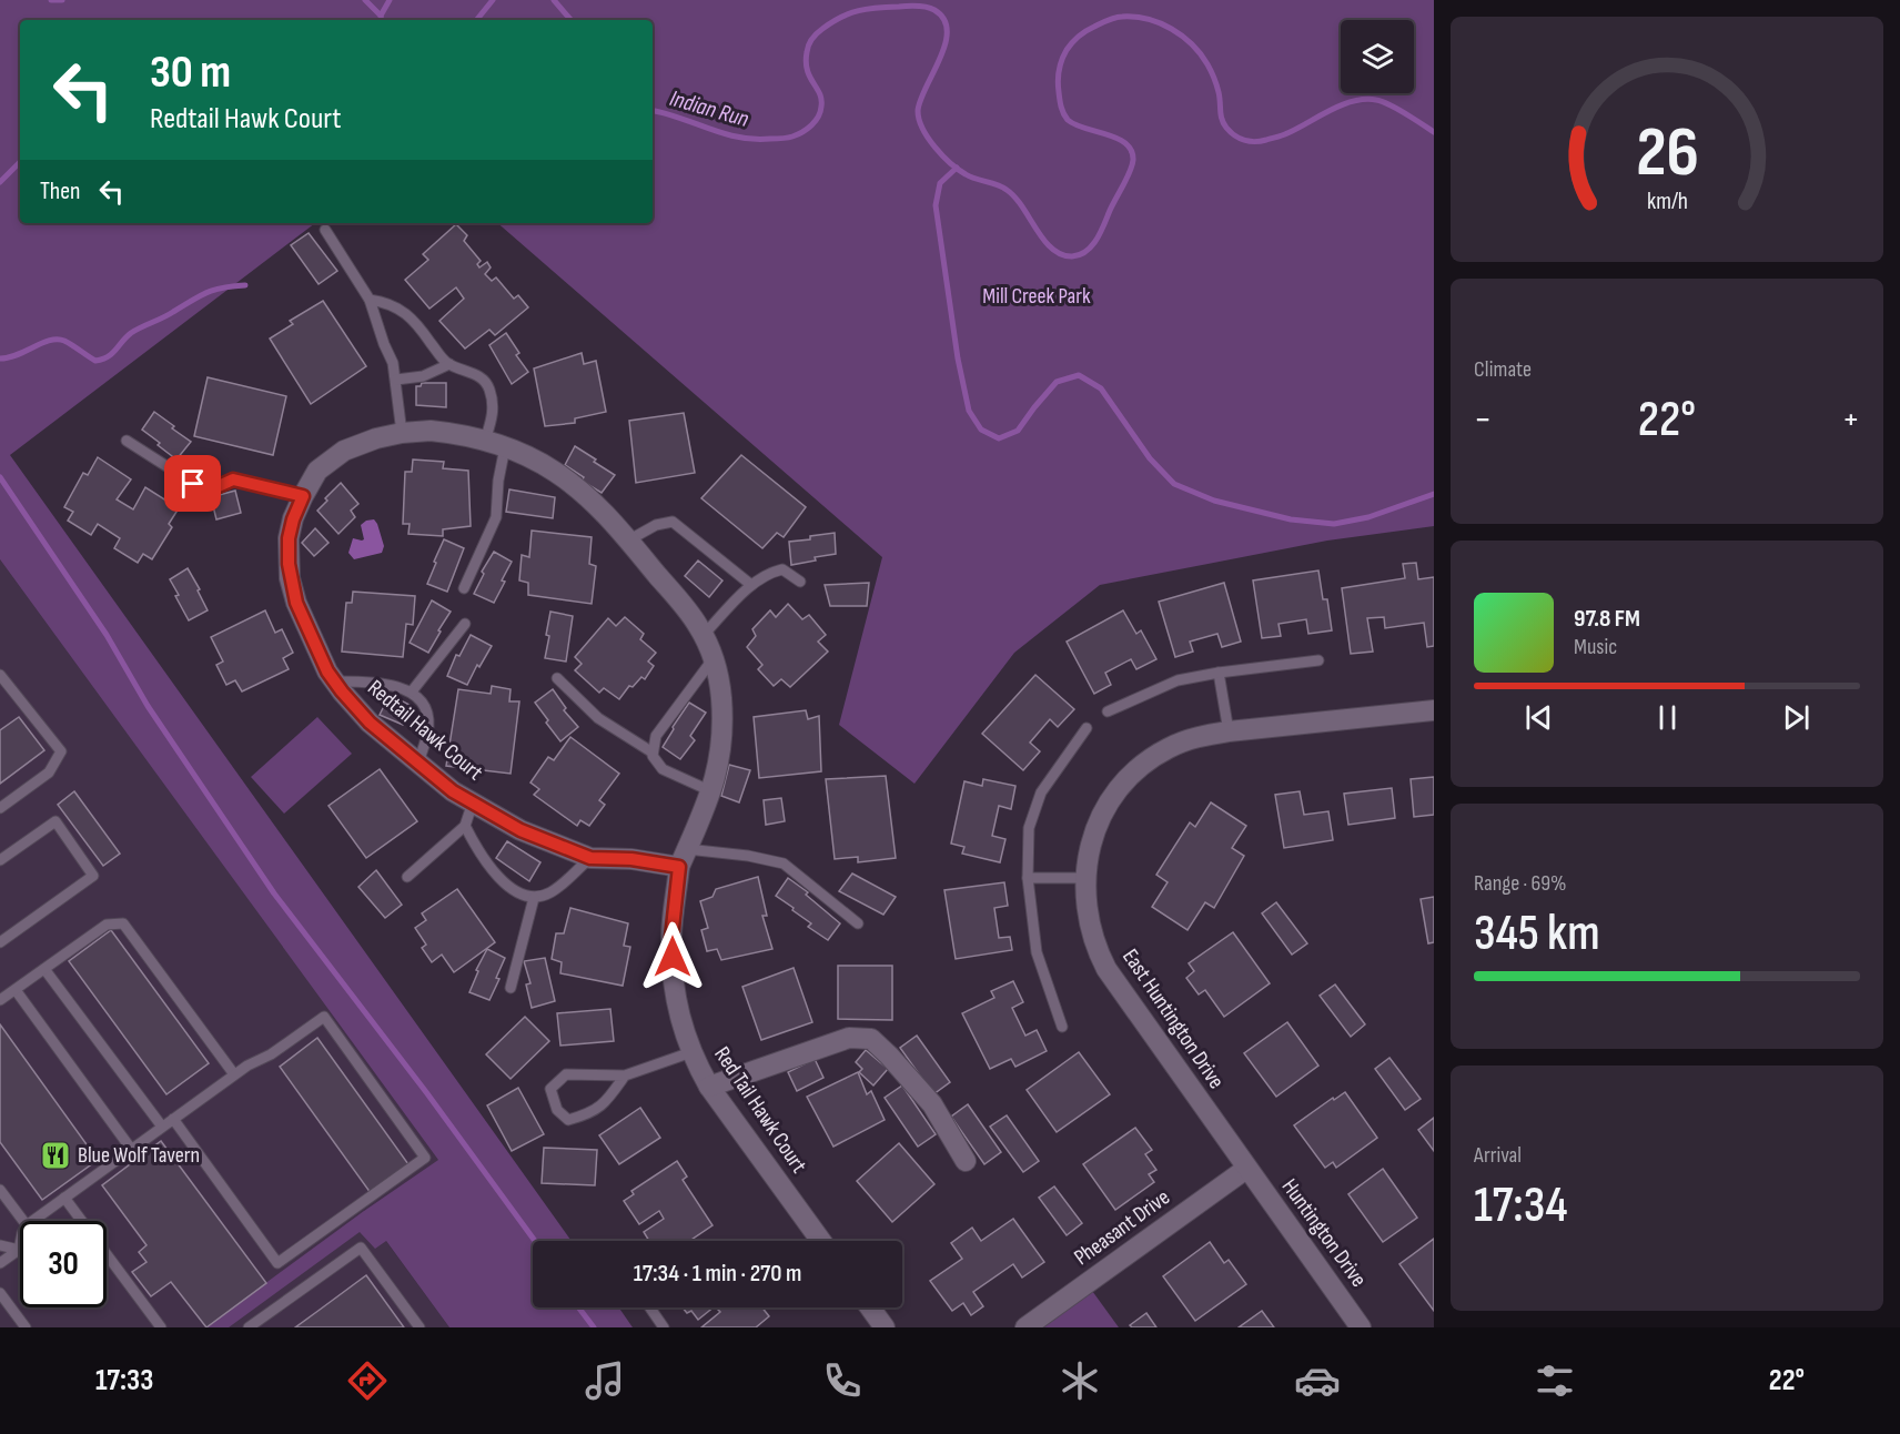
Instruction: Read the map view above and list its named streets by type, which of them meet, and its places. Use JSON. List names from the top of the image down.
{
  "streets": {
    "street": [
      "Redtail Hawk Court",
      "East Huntington Drive",
      "Red Tail Hawk Court",
      "Pheasant Drive",
      "Huntington Drive"
    ]
  },
  "crossings": [
    ["Redtail Hawk Court", "Red Tail Hawk Court"],
    ["East Huntington Drive", "Pheasant Drive"],
    ["East Huntington Drive", "Huntington Drive"],
    ["Pheasant Drive", "Huntington Drive"]
  ],
  "water": ["Indian Run"],
  "parks": ["Mill Creek Park"],
  "places": {
    "restaurant": ["Blue Wolf Tavern"]
  },
  "page": {
    "turn": ["30 m", "Redtail Hawk Court"],
    "then": "Then",
    "tile": [
      "Climate",
      ["Range · 69%", "345 km"],
      ["Arrival", "17:34"]
    ],
    "heat": ["−", "22°", "+"],
    "song": ["97.8 FM", "Music"],
    "limit": "30",
    "trip": "17:34 · 1 min · 270 m",
    "tabs": ["17:33", "22°"],
    "gauge": ["26", "km/h"]
  }
}
